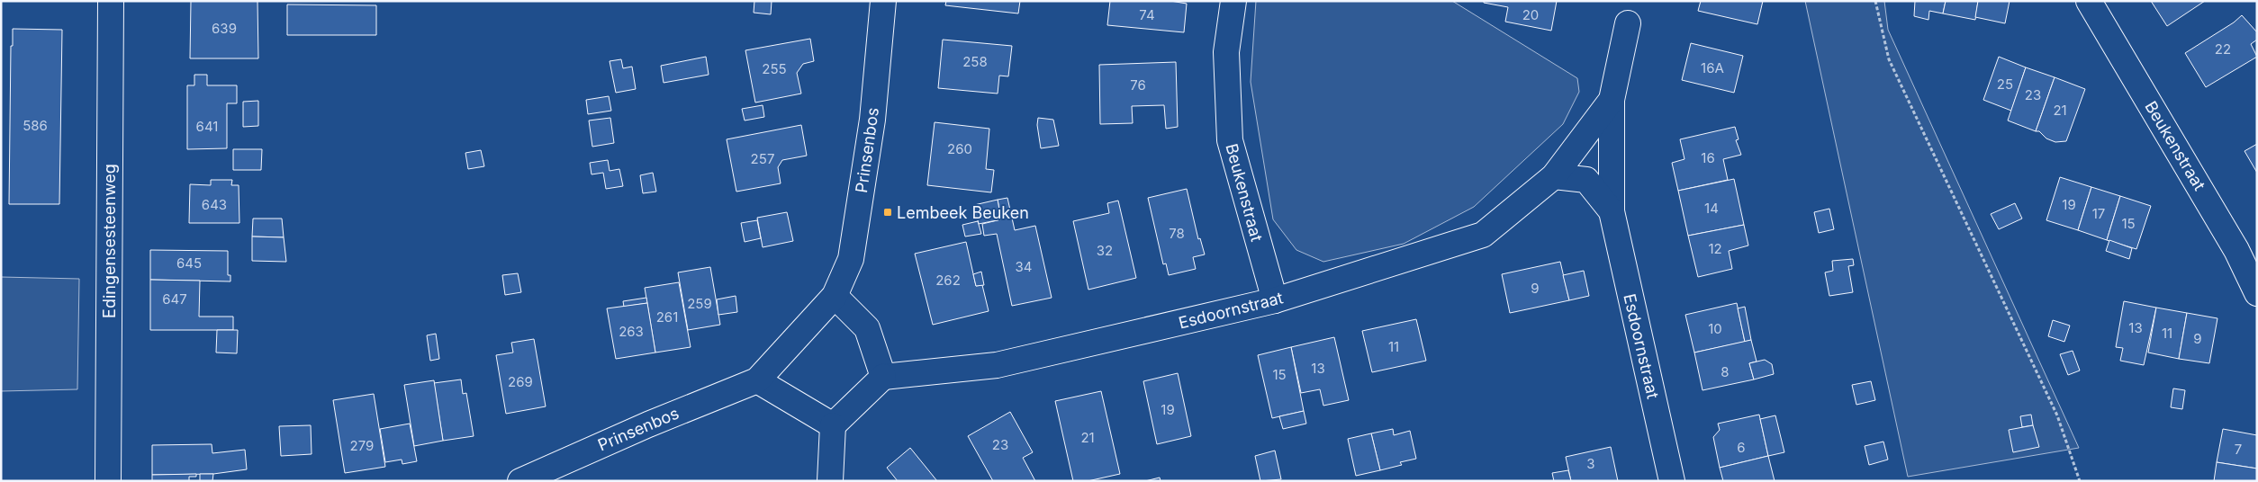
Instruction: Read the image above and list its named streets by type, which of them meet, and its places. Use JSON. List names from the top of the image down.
{
  "streets": {
    "street": [
      "Beukenstraat",
      "Prinsenbos",
      "Edingensesteenweg",
      "Esdoornstraat"
    ]
  },
  "crossings": [
    ["Beukenstraat", "Esdoornstraat"]
  ],
  "places": {
    "transit": ["Lembeek Beuken"]
  },
  "house_numbers": [
    "74",
    "20",
    "639",
    "22",
    "258",
    "16A",
    "255",
    "25",
    "76",
    "23",
    "21",
    "586",
    "641",
    "260",
    "16",
    "257",
    "643",
    "19",
    "14",
    "17",
    "15",
    "78",
    "12",
    "32",
    "645",
    "34",
    "262",
    "9",
    "647",
    "259",
    "261",
    "13",
    "10",
    "263",
    "11",
    "9",
    "11",
    "13",
    "8",
    "15",
    "269",
    "19",
    "21",
    "23",
    "279",
    "6",
    "7",
    "3"
  ]
}
